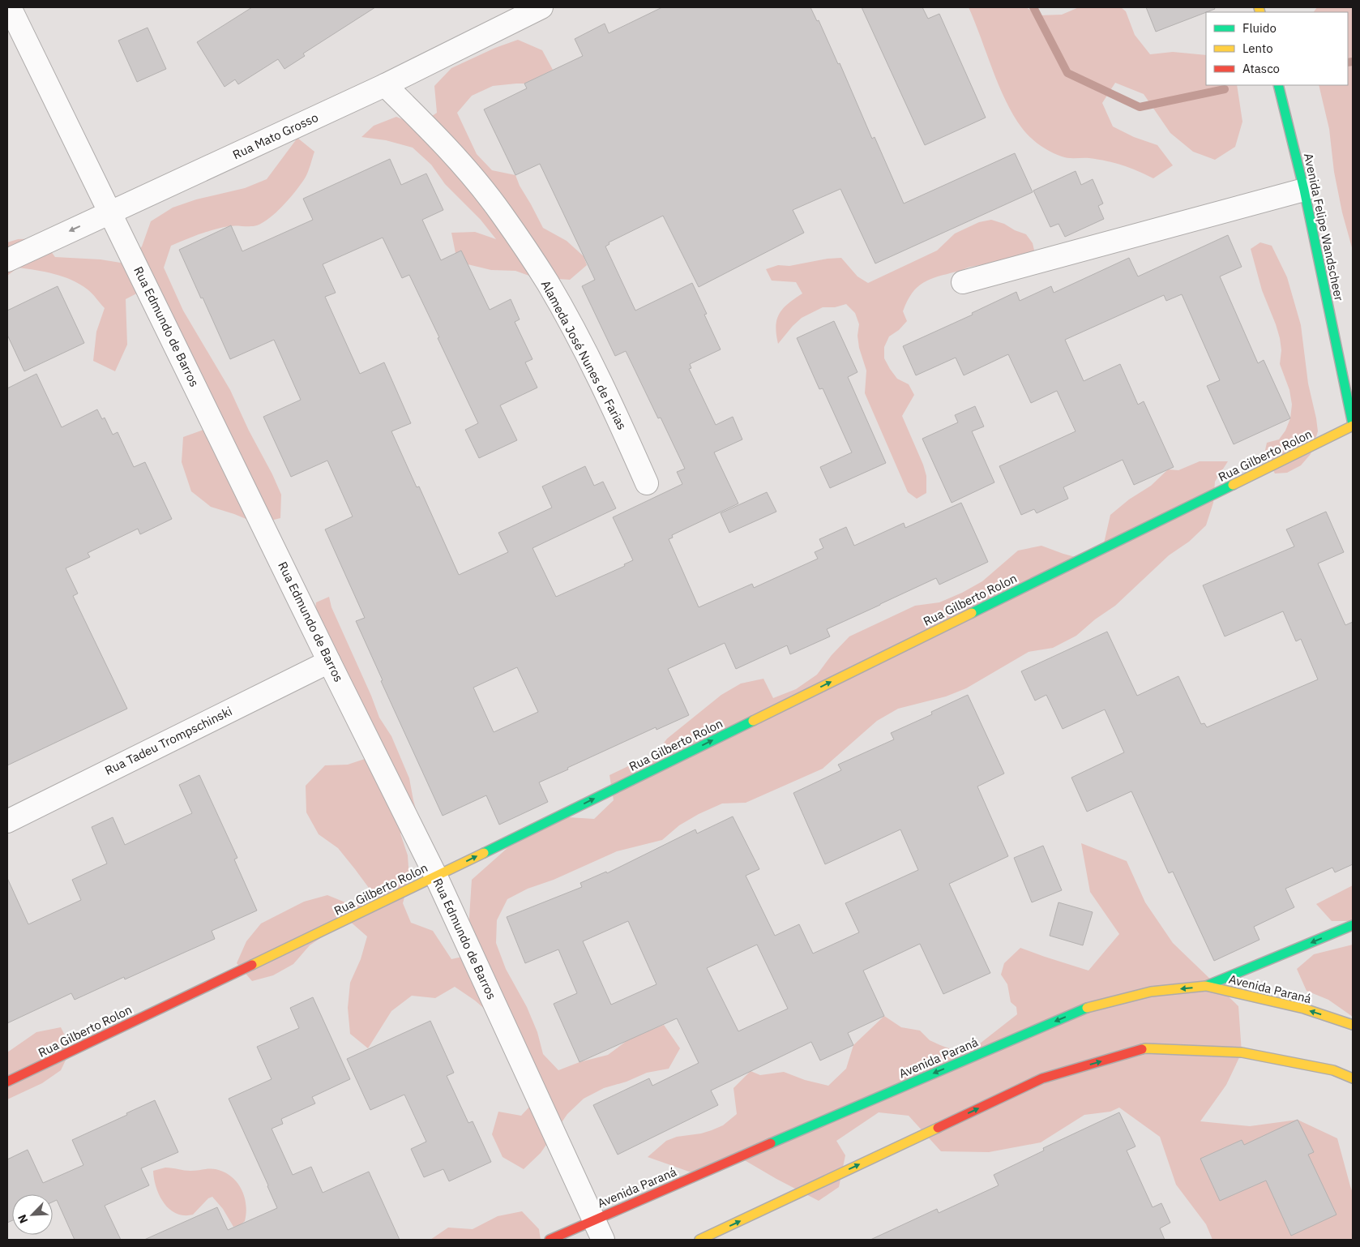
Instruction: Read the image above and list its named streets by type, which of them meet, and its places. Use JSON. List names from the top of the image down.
{
  "streets": {
    "main road": ["Avenida Felipe Wandscheer", "Rua Gilberto Rolon", "Avenida Paraná"],
    "street": [
      "Rua Mato Grosso",
      "Rua Edmundo de Barros",
      "Alameda José Nunes de Farias",
      "Rua Tadeu Trompschinski"
    ]
  },
  "crossings": [
    ["Rua Mato Grosso", "Rua Edmundo de Barros"],
    ["Rua Mato Grosso", "Alameda José Nunes de Farias"],
    ["Avenida Felipe Wandscheer", "Rua Gilberto Rolon"],
    ["Rua Edmundo de Barros", "Rua Gilberto Rolon"],
    ["Rua Edmundo de Barros", "Rua Tadeu Trompschinski"],
    ["Rua Edmundo de Barros", "Avenida Paraná"]
  ],
  "one_way": ["Rua Gilberto Rolon"],
  "legend": ["Fluido", "Lento", "Atasco"],
  "north": "bottom left"
}
